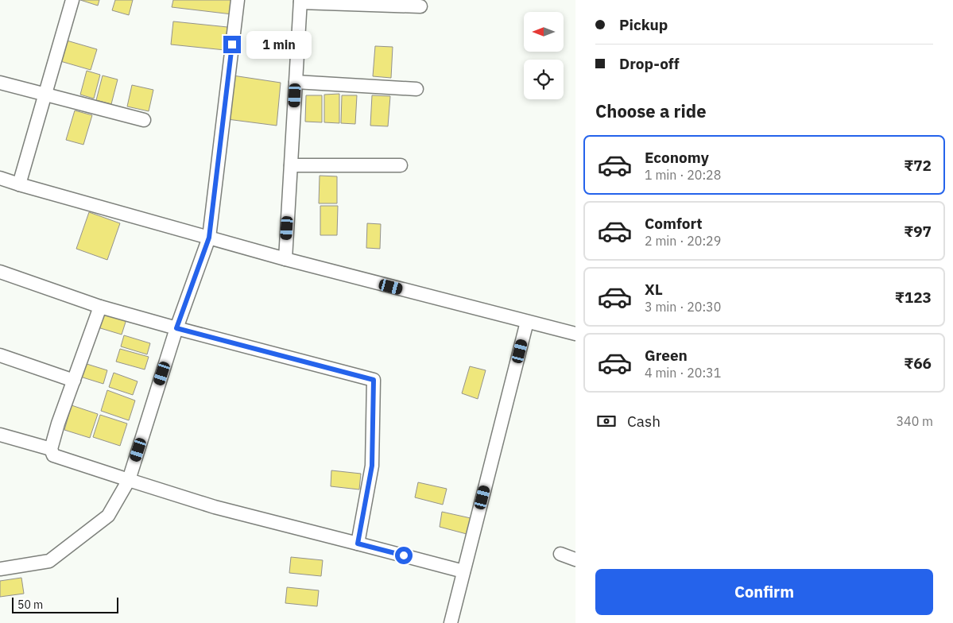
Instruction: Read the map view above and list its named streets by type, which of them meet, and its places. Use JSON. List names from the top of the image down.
{
  "scale_bar": "50 m",
  "north": "left",
  "page": {
    "banner": ["Pickup", "Drop-off"],
    "bubble": "1 min",
    "heading": "Choose a ride",
    "list": [
      {
        "name": "Economy",
        "note": "1 min · 20:28",
        "value": "₹72"
      },
      {
        "name": "Comfort",
        "note": "2 min · 20:29",
        "value": "₹97"
      },
      {
        "name": "XL",
        "note": "3 min · 20:30",
        "value": "₹123"
      },
      {
        "name": "Green",
        "note": "4 min · 20:31",
        "value": "₹66"
      }
    ],
    "pay": ["Cash", "340 m"],
    "buttons": "Confirm",
    "scale": "50 m"
  }
}
